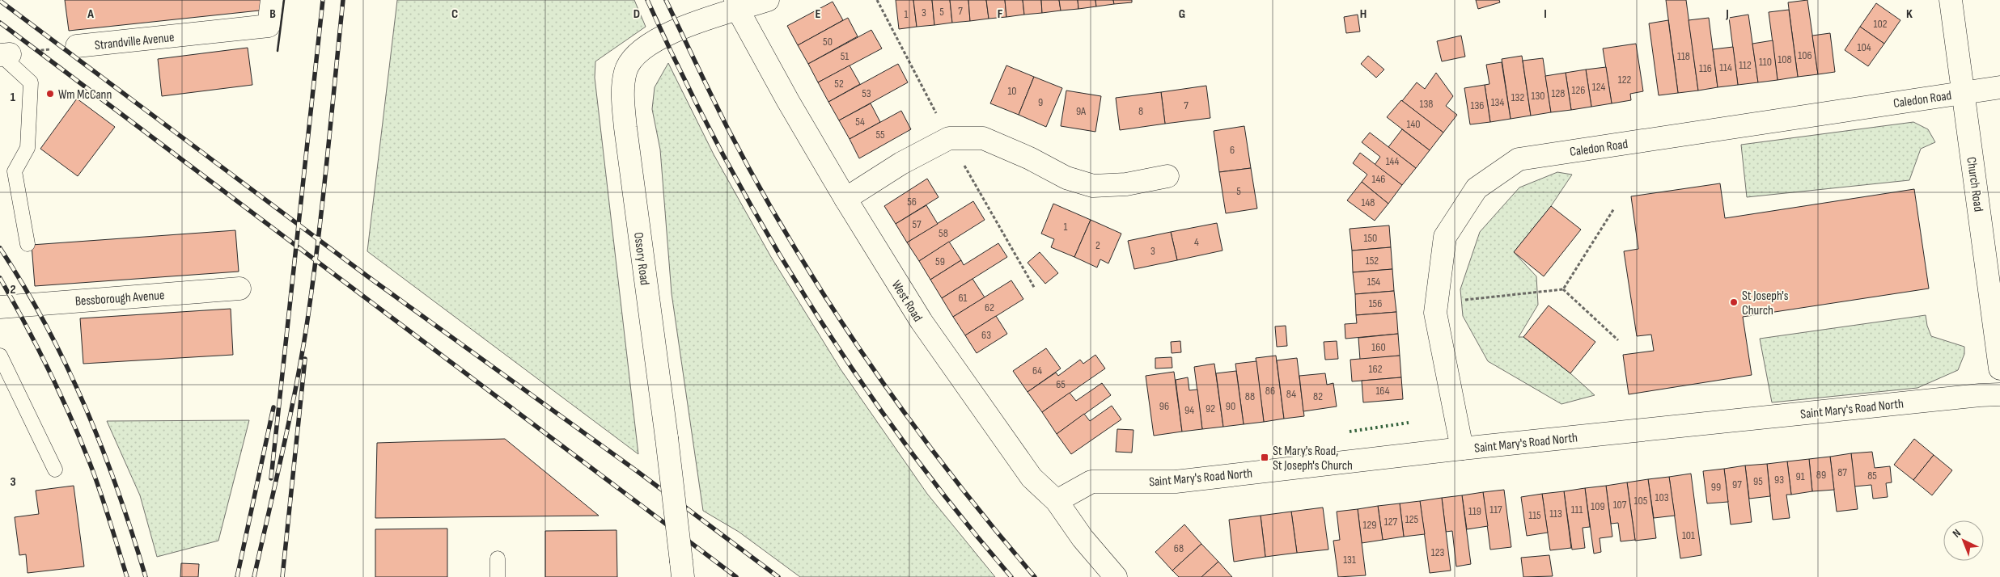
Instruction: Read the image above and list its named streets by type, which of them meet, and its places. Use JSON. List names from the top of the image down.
{
  "streets": {
    "street": [
      "Strandville Avenue",
      "Caledon Road",
      "Church Road",
      "Ossory Road",
      "Bessborough Avenue",
      "West Road",
      "Saint Mary's Road North"
    ]
  },
  "crossings": [
    ["Caledon Road", "Church Road"],
    ["Caledon Road", "Saint Mary's Road North"],
    ["Ossory Road", "West Road"],
    ["West Road", "Saint Mary's Road North"]
  ],
  "places": {
    "other": ["Wm McCann", "St Joseph's Church"],
    "transit": ["St Mary's Road, St Joseph's Church"]
  },
  "house_numbers": [
    "7",
    "5",
    "3",
    "1",
    "102",
    "50",
    "104",
    "106",
    "51",
    "118",
    "108",
    "110",
    "112",
    "114",
    "116",
    "122",
    "52",
    "124",
    "126",
    "10",
    "53",
    "128",
    "130",
    "132",
    "9",
    "134",
    "138",
    "7",
    "136",
    "9A",
    "8",
    "54",
    "140",
    "55",
    "6",
    "144",
    "146",
    "5",
    "56",
    "148",
    "57",
    "1",
    "58",
    "150",
    "4",
    "2",
    "3",
    "152",
    "59",
    "154",
    "61",
    "156",
    "62",
    "63",
    "160",
    "162",
    "64",
    "65",
    "86",
    "164",
    "84",
    "88",
    "82",
    "96",
    "90",
    "92",
    "94",
    "87",
    "89",
    "85",
    "91",
    "93",
    "95",
    "97",
    "99",
    "103",
    "105",
    "107",
    "109",
    "117",
    "111",
    "119",
    "113",
    "115",
    "125",
    "127",
    "129",
    "101",
    "68",
    "123",
    "131"
  ],
  "north": "top left",
  "grid": {
    "columns": [
      "A",
      "B",
      "C",
      "D",
      "E",
      "F",
      "G",
      "H",
      "I",
      "J",
      "K"
    ],
    "rows": ["1", "2", "3"]
  }
}
